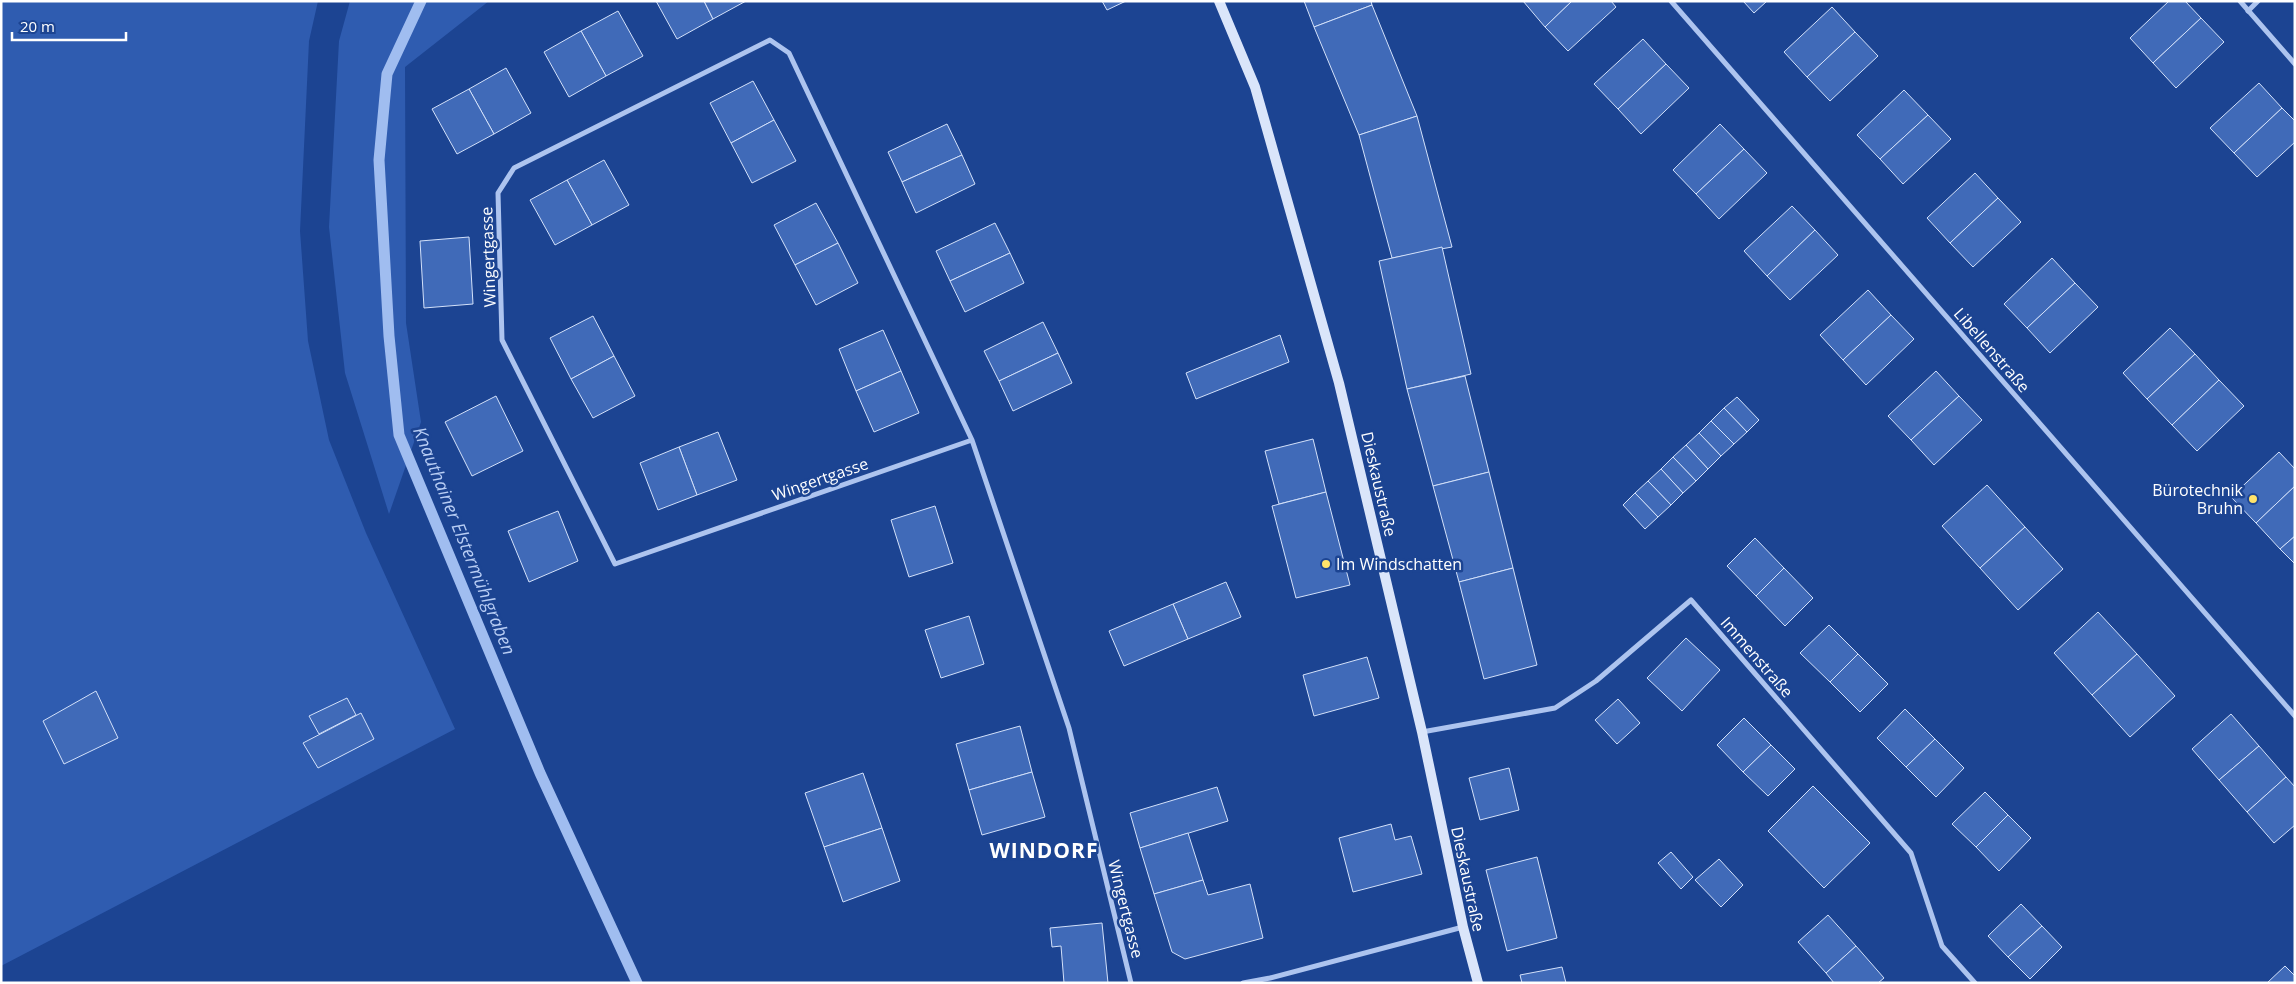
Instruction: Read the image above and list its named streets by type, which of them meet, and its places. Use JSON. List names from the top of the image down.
{
  "streets": {
    "main road": ["Dieskaustraße"],
    "street": ["Wingertgasse", "Libellenstraße", "Immenstraße"]
  },
  "crossings": [
    ["Dieskaustraße", "Immenstraße"]
  ],
  "districts": ["WINDORF"],
  "water": ["Knauthainer Elstermühlgraben"],
  "places": ["Bürotechnik Bruhn", "Im Windschatten"],
  "scale_bar": "20 m"
}
